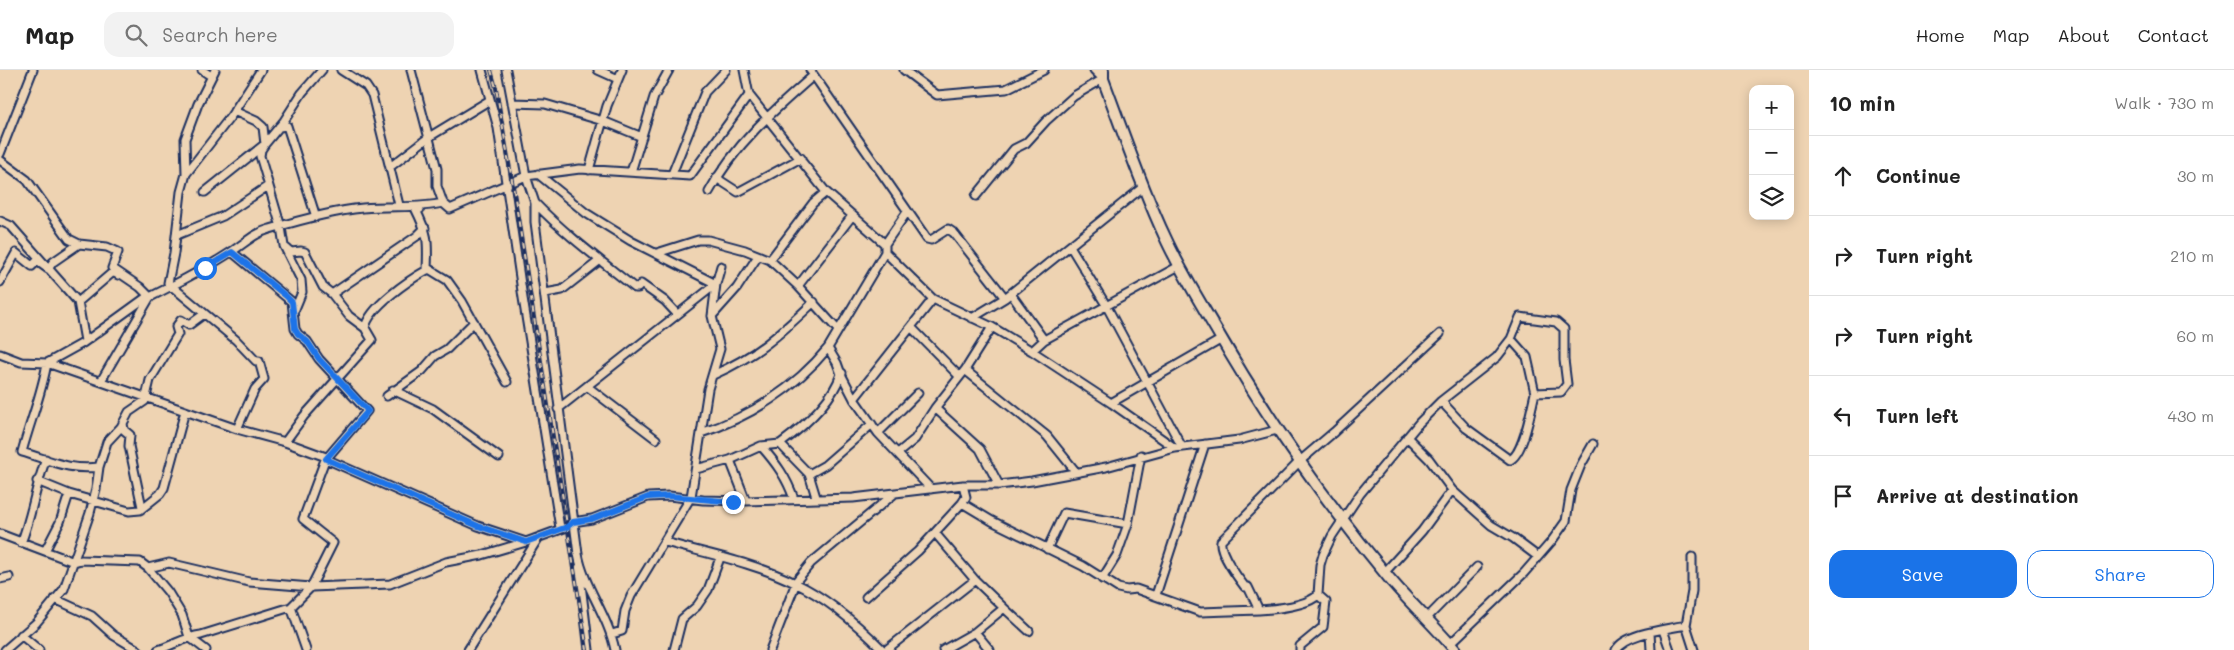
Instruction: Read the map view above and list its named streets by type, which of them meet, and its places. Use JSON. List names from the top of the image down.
{
  "page": {
    "header": "Map",
    "search": "Search here",
    "nav": [
      "Home",
      "Map",
      "About",
      "Contact"
    ],
    "heading": ["10 min", "Walk · 730 m"],
    "map_buttons": ["+", "−"],
    "list": [
      ["Continue", "30 m"],
      ["Turn right", "210 m"],
      ["Turn right", "60 m"],
      ["Turn left", "430 m"],
      "Arrive at destination"
    ],
    "buttons": ["Save", "Share"]
  }
}
